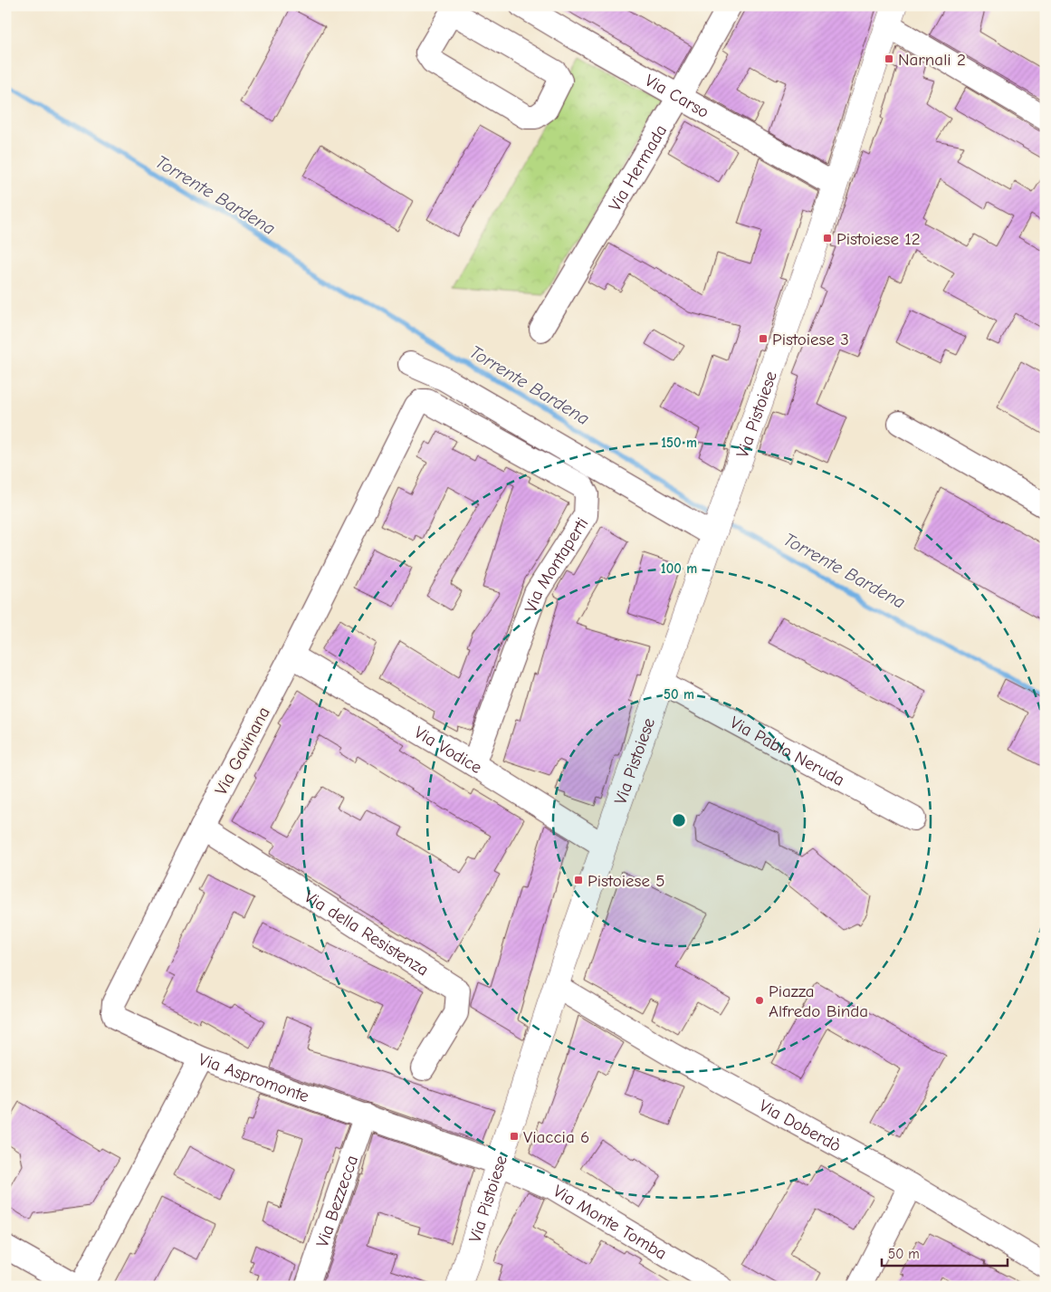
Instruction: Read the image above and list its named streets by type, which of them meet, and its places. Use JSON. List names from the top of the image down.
{
  "streets": {
    "main road": ["Via Pistoiese"],
    "street": [
      "Via Carso",
      "Via Hermada",
      "Via Montaperti",
      "Via Vodice",
      "Via Gavinana",
      "Via Pablo Neruda",
      "Via della Resistenza",
      "Via Aspromonte",
      "Via Doberdò",
      "Via Bezzecca",
      "Via Monte Tomba"
    ]
  },
  "crossings": [
    ["Via Carso", "Via Hermada"],
    ["Via Carso", "Via Pistoiese"],
    ["Via Pistoiese", "Via Vodice"],
    ["Via Pistoiese", "Via Pablo Neruda"],
    ["Via Pistoiese", "Via Aspromonte"],
    ["Via Pistoiese", "Via Doberdò"],
    ["Via Pistoiese", "Via Monte Tomba"],
    ["Via Montaperti", "Via Vodice"],
    ["Via Montaperti", "Via Gavinana"],
    ["Via Vodice", "Via Gavinana"],
    ["Via Gavinana", "Via della Resistenza"],
    ["Via Gavinana", "Via Aspromonte"],
    ["Via Aspromonte", "Via Bezzecca"],
    ["Via Aspromonte", "Via Monte Tomba"]
  ],
  "water": ["Torrente Bardena"],
  "places": {
    "transit": [
      "Narnali 2",
      "Pistoiese 12",
      "Pistoiese 3",
      "Pistoiese 5",
      "Viaccia 6"
    ],
    "other": ["Piazza Alfredo Binda"]
  },
  "scale_bar": "50 m",
  "rings": ["150 m", "100 m", "50 m"]
}
